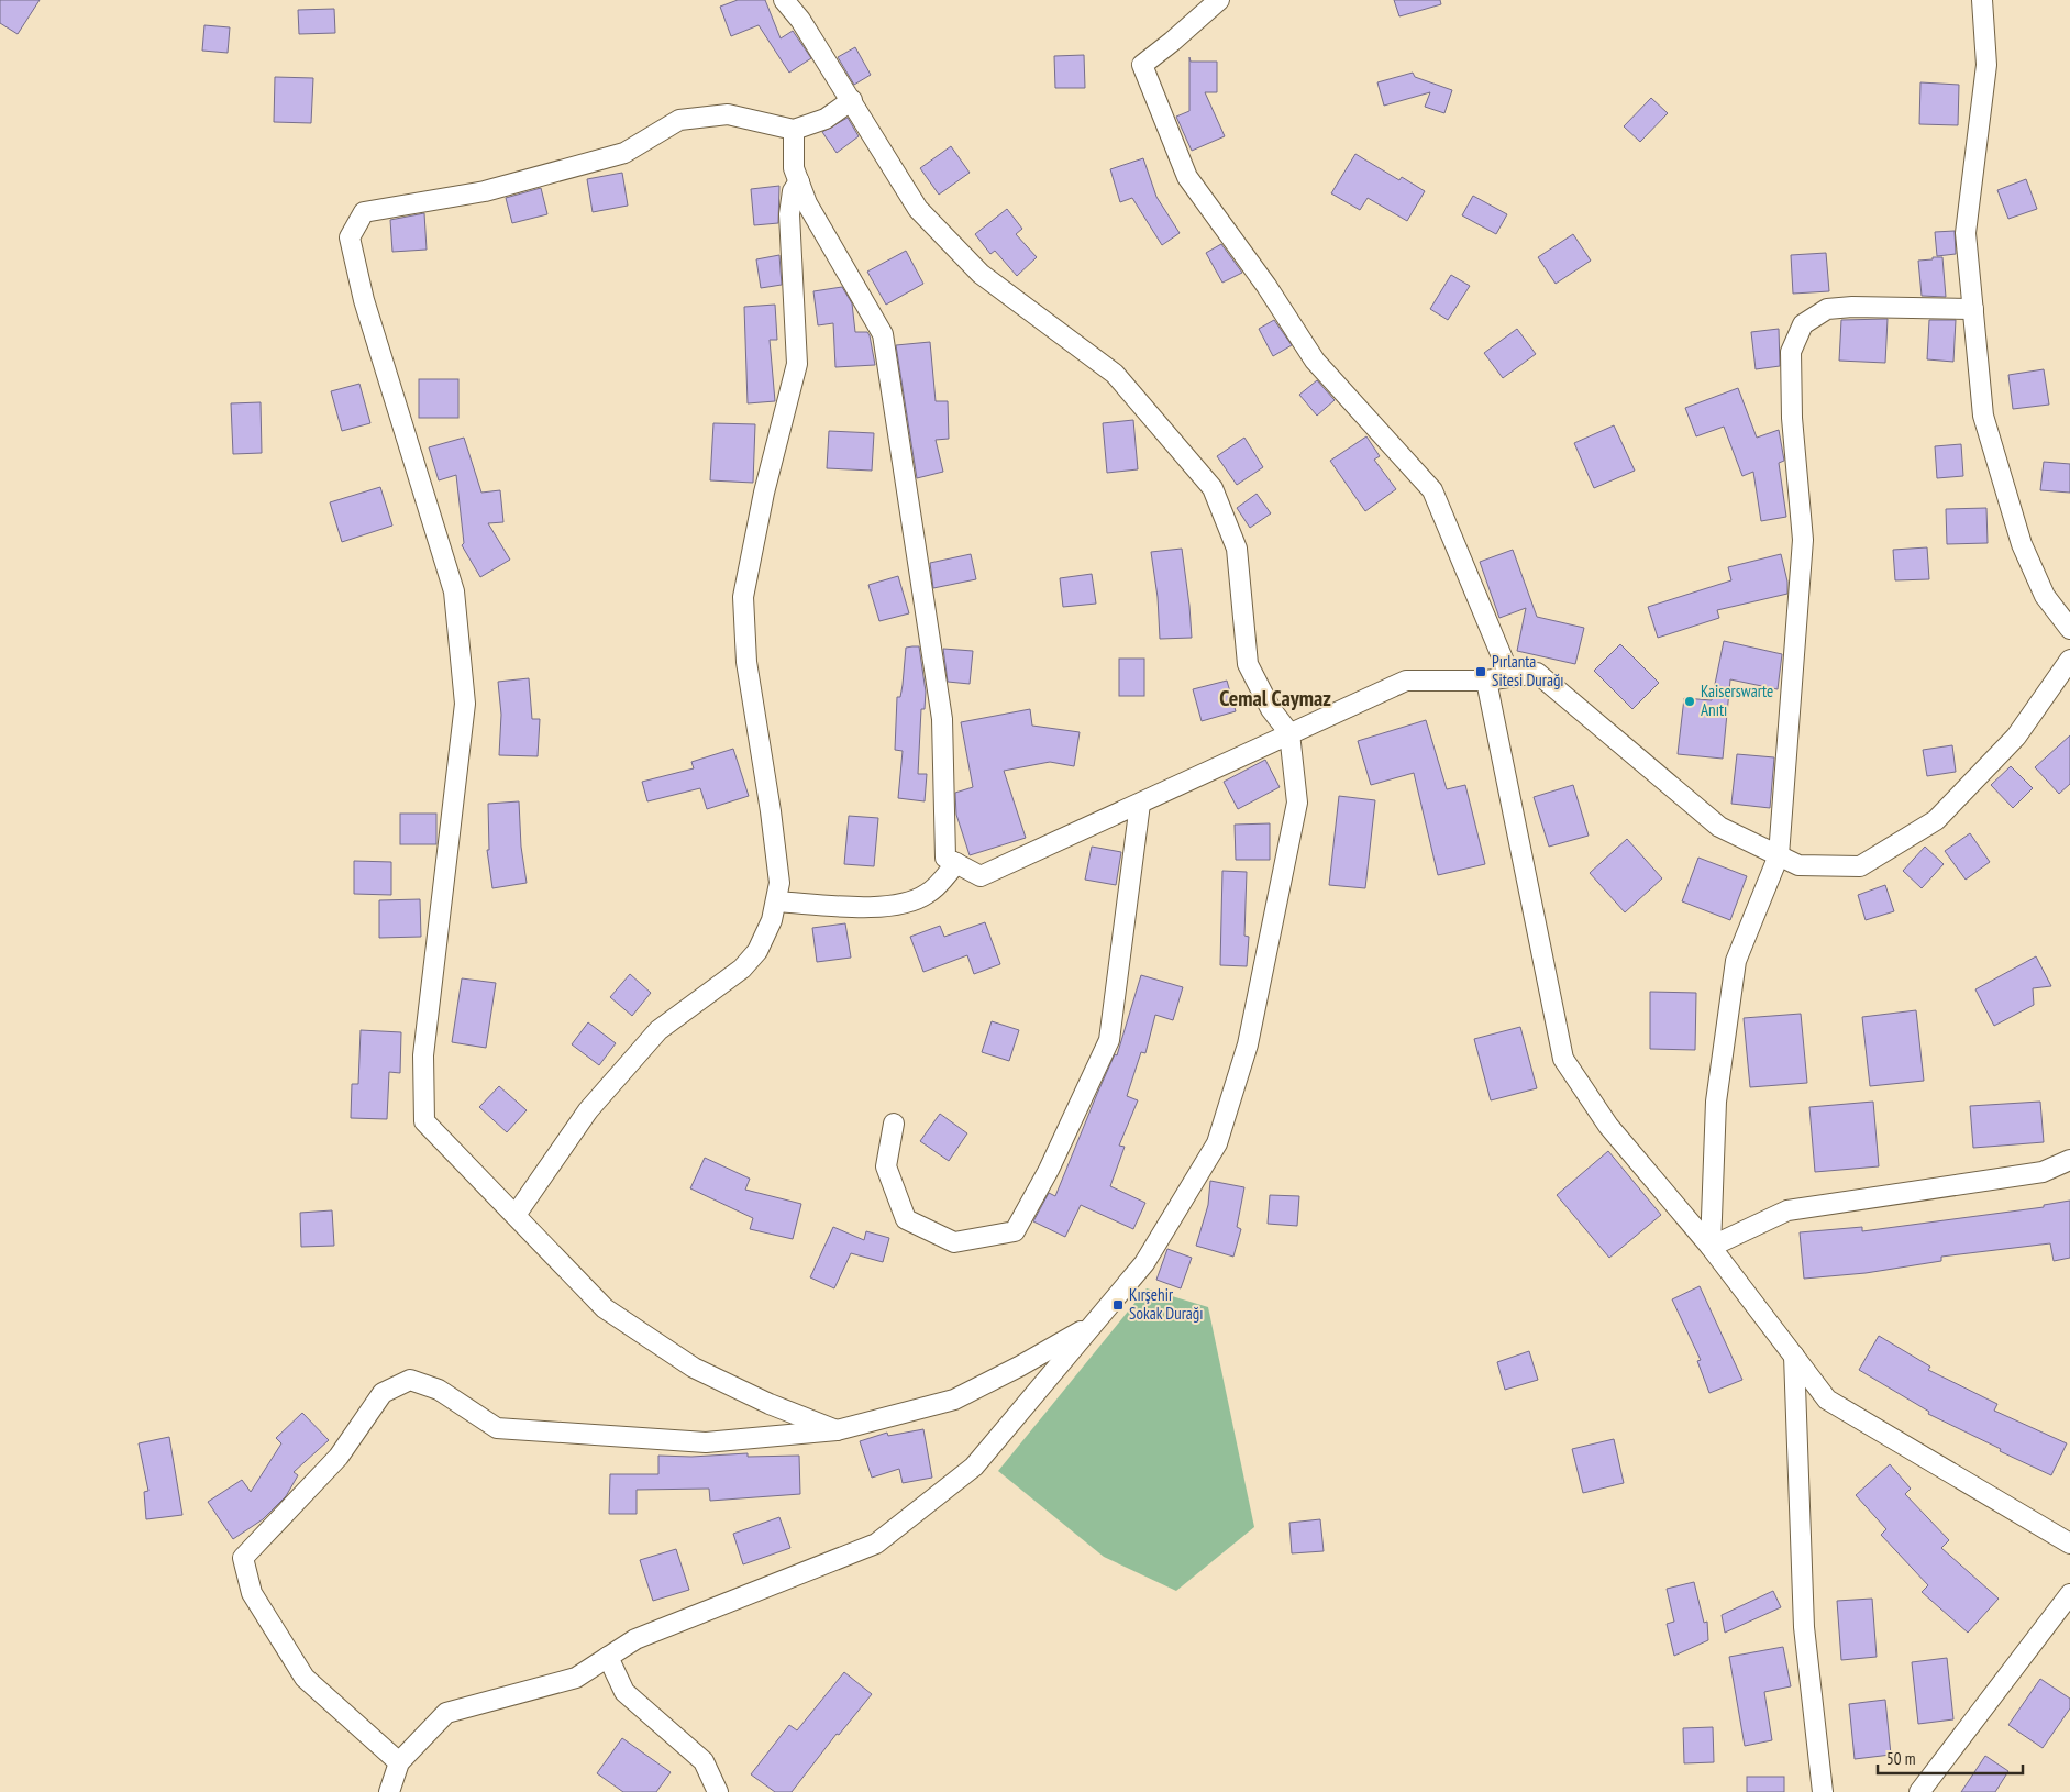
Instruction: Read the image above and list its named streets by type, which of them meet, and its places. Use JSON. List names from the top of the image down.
{
  "districts": ["Cemal Caymaz"],
  "places": {
    "transit": ["Pırlanta Sitesi Durağı", "Kırşehir Sokak Durağı"],
    "other": ["Kaiserswarte Anıtı"]
  },
  "scale_bar": "50 m"
}
